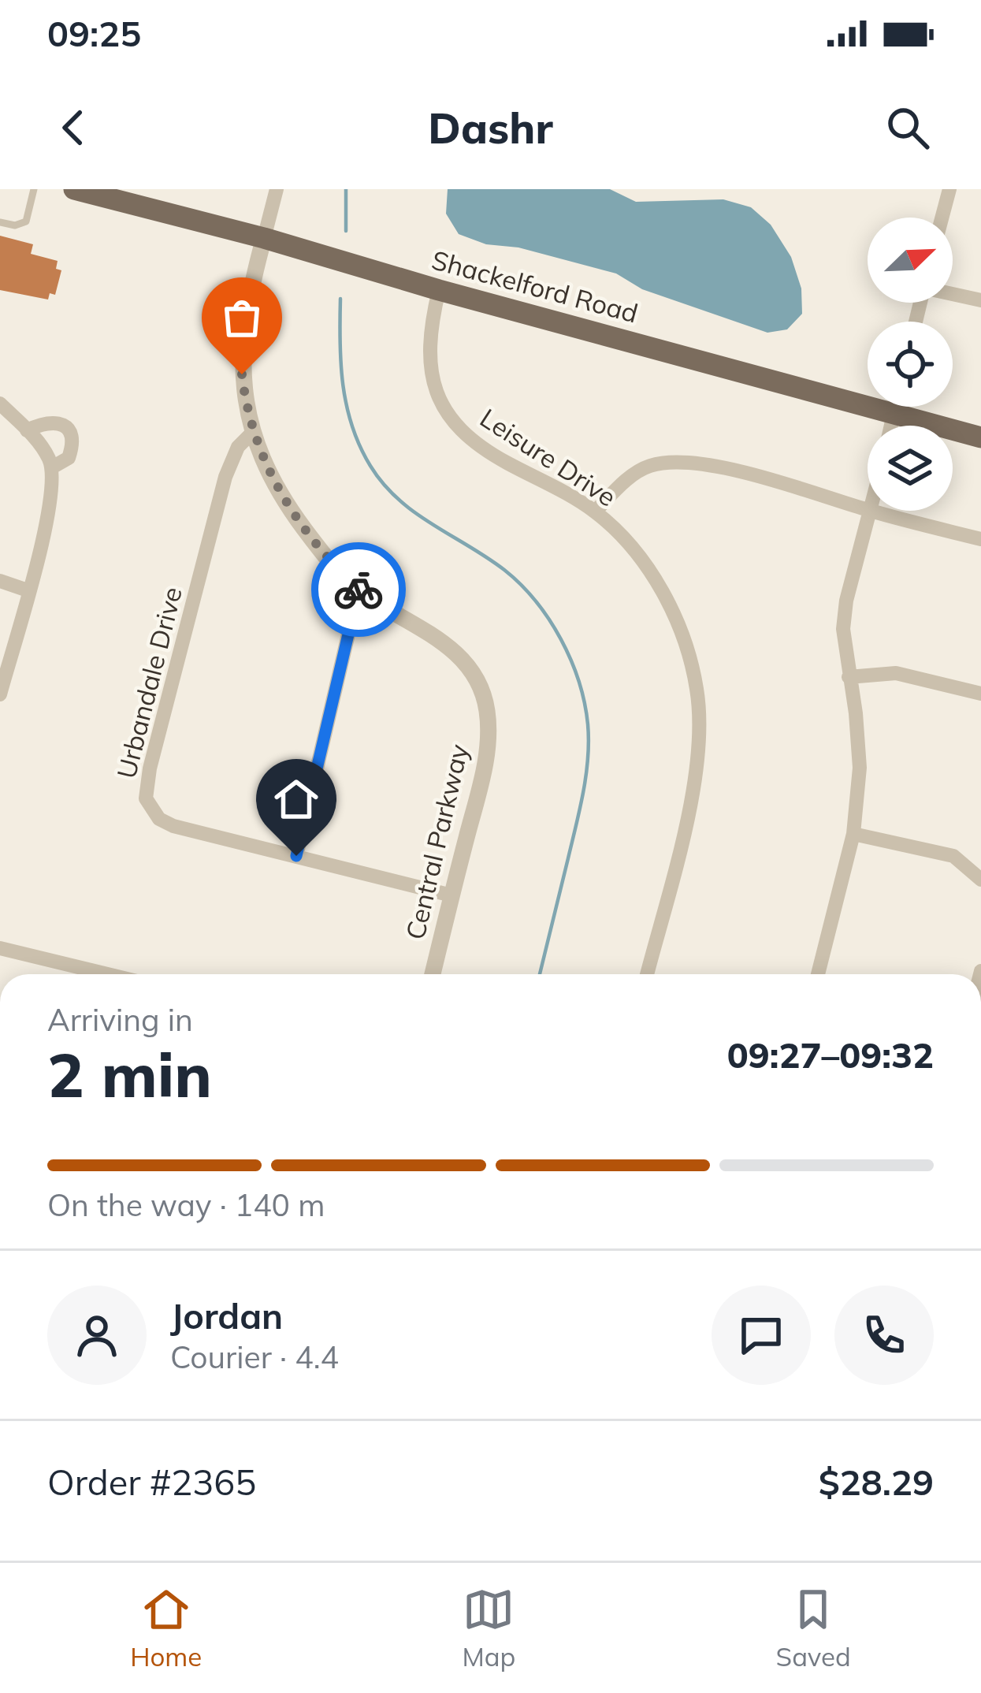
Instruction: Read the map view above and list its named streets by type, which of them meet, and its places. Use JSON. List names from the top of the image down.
{
  "streets": {
    "main road": ["Shackelford Road"],
    "street": ["Leisure Drive", "Urbandale Drive", "Central Parkway"]
  },
  "crossings": [
    ["Shackelford Road", "Leisure Drive"],
    ["Shackelford Road", "Central Parkway"],
    ["Urbandale Drive", "Central Parkway"]
  ],
  "north": "top right",
  "page": {
    "status": "09:25",
    "header": "Dashr",
    "heading": ["2 min", "Arriving in", "09:27–09:32"],
    "panel": [
      "Jordan",
      "Courier · 4.4",
      "Order #2365",
      "$28.29"
    ],
    "bar": "On the way · 140 m",
    "tabs": ["Home", "Map", "Saved"]
  }
}
